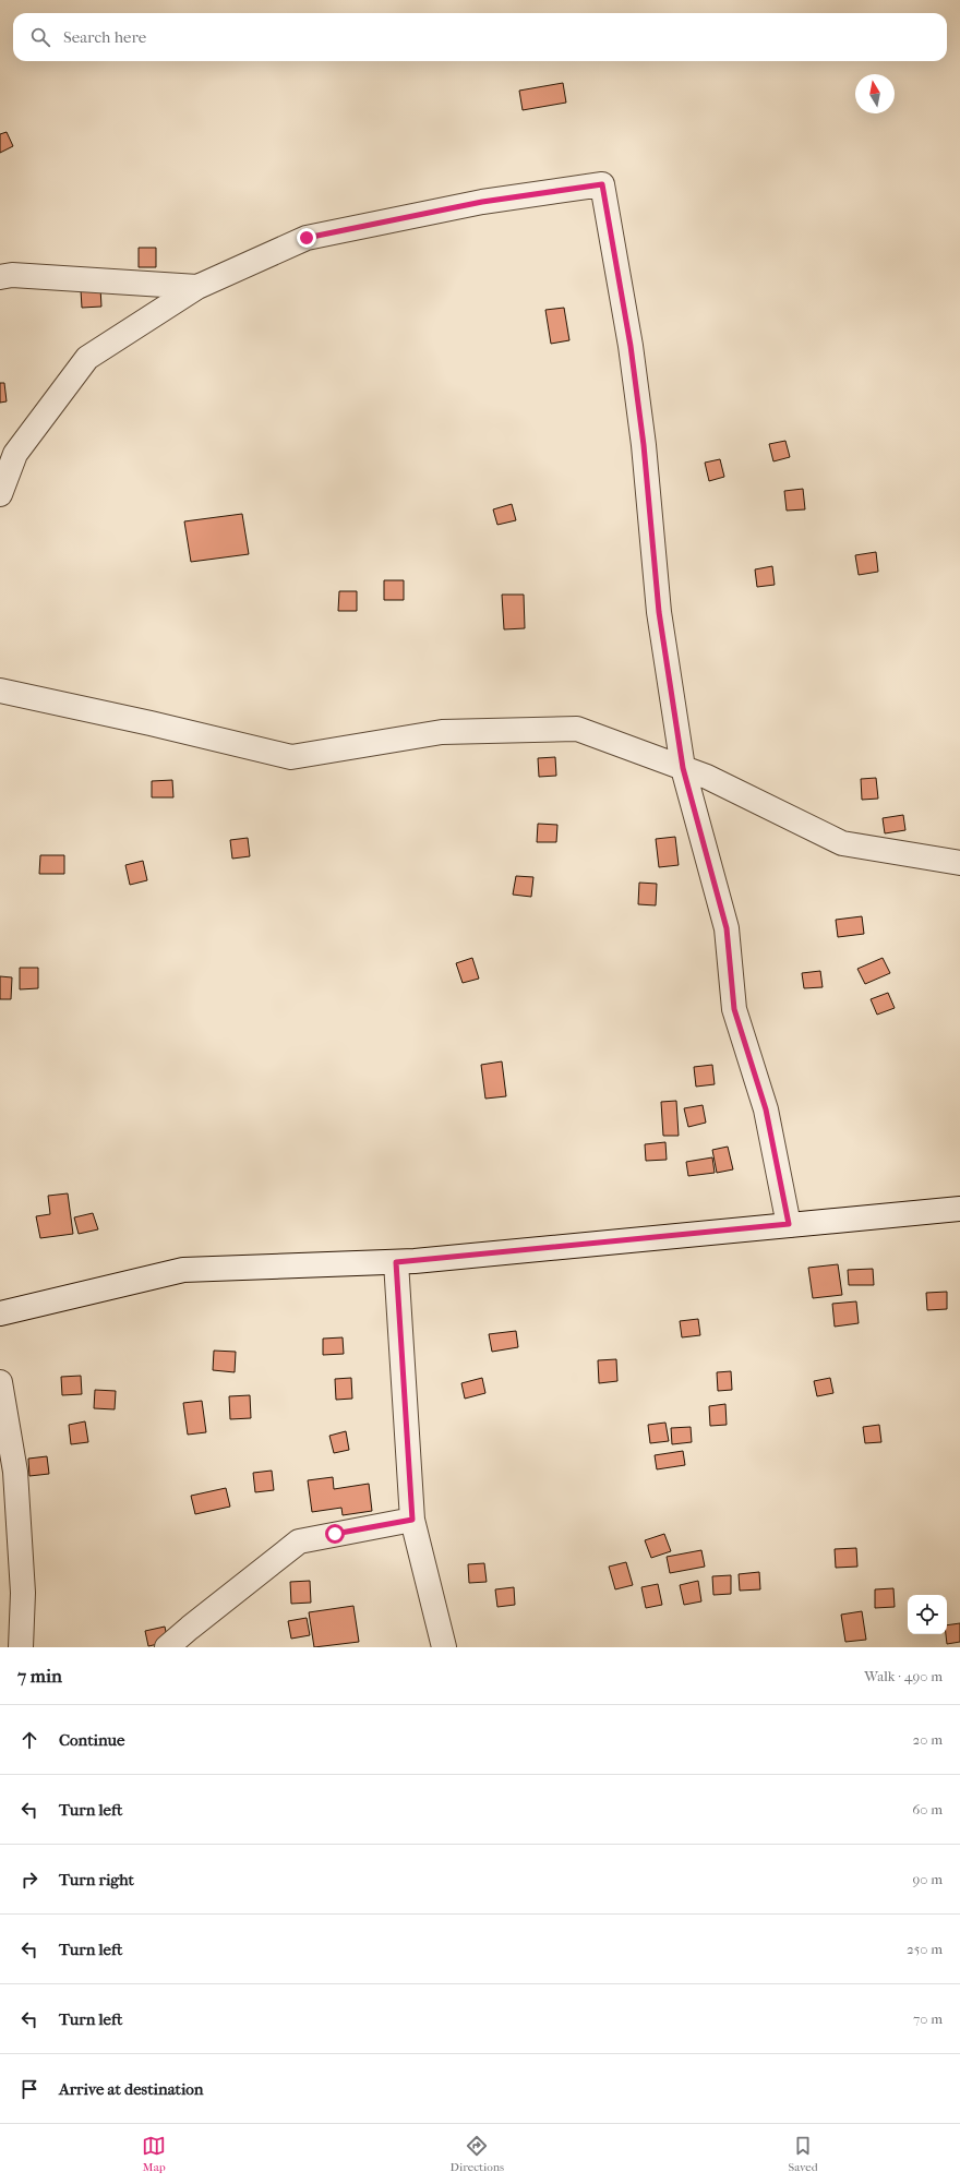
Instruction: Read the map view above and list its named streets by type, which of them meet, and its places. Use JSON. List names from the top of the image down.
{
  "north": "top",
  "page": {
    "search": "Search here",
    "heading": ["7 min", "Walk · 490 m"],
    "list": [
      ["Continue", "20 m"],
      ["Turn left", "60 m"],
      ["Turn right", "90 m"],
      ["Turn left", "250 m"],
      ["Turn left", "70 m"],
      "Arrive at destination"
    ],
    "nav": ["Map", "Directions", "Saved"]
  }
}
